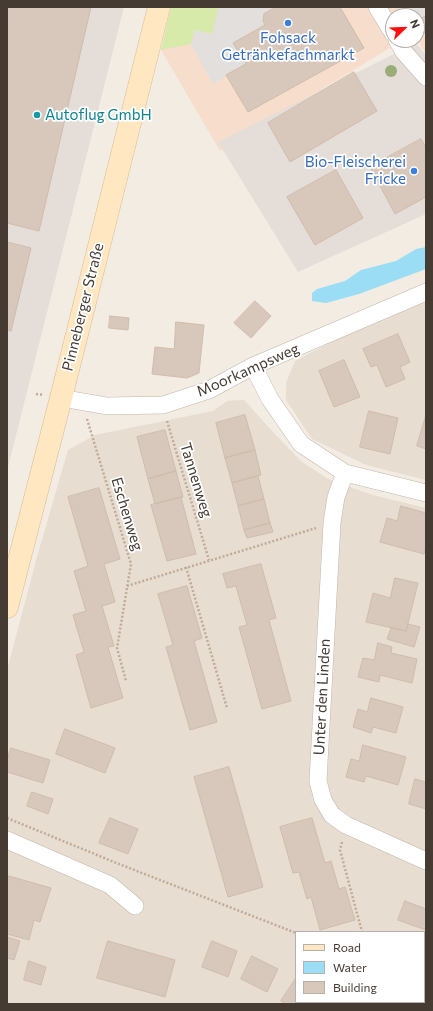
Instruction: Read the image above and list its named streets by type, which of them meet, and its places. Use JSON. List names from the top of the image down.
{
  "streets": {
    "main road": ["Pinneberger Straße"],
    "street": ["Moorkampsweg", "Unter den Linden"],
    "path": ["Tannenweg", "Eschenweg"]
  },
  "crossings": [
    ["Pinneberger Straße", "Moorkampsweg"],
    ["Moorkampsweg", "Tannenweg"],
    ["Moorkampsweg", "Eschenweg"]
  ],
  "places": ["Fohsack Getränkefachmarkt", "Autoflug GmbH", "Bio-Fleischerei Fricke"],
  "legend": ["Road", "Water", "Building"],
  "north": "top right"
}
